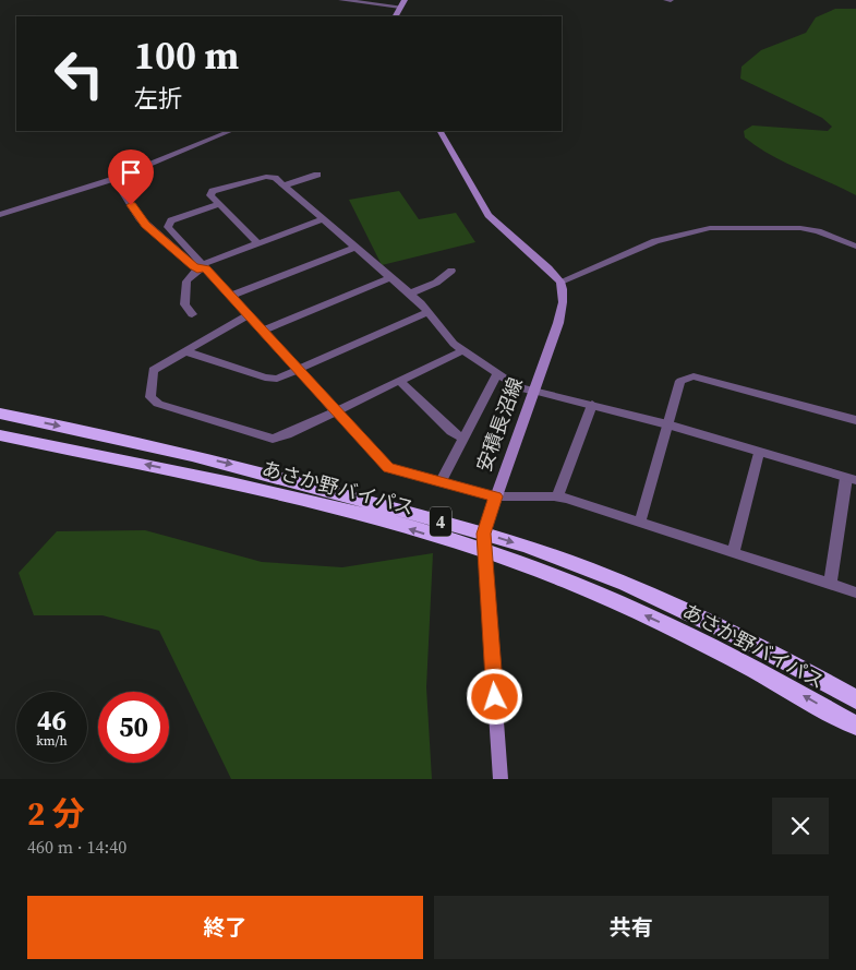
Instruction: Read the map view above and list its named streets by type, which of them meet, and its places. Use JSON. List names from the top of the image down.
{
  "streets": {
    "highway": ["あさか野バイパス", "4"],
    "main road": ["安積長沼線"]
  },
  "crossings": [
    ["安積長沼線", "あさか野バイパス"]
  ],
  "page": {
    "turn": ["100 m", "左折"],
    "speed": "46 km/h",
    "limit": "50",
    "heading": ["2 分", "460 m · 14:40"],
    "buttons": ["終了", "共有"]
  }
}
